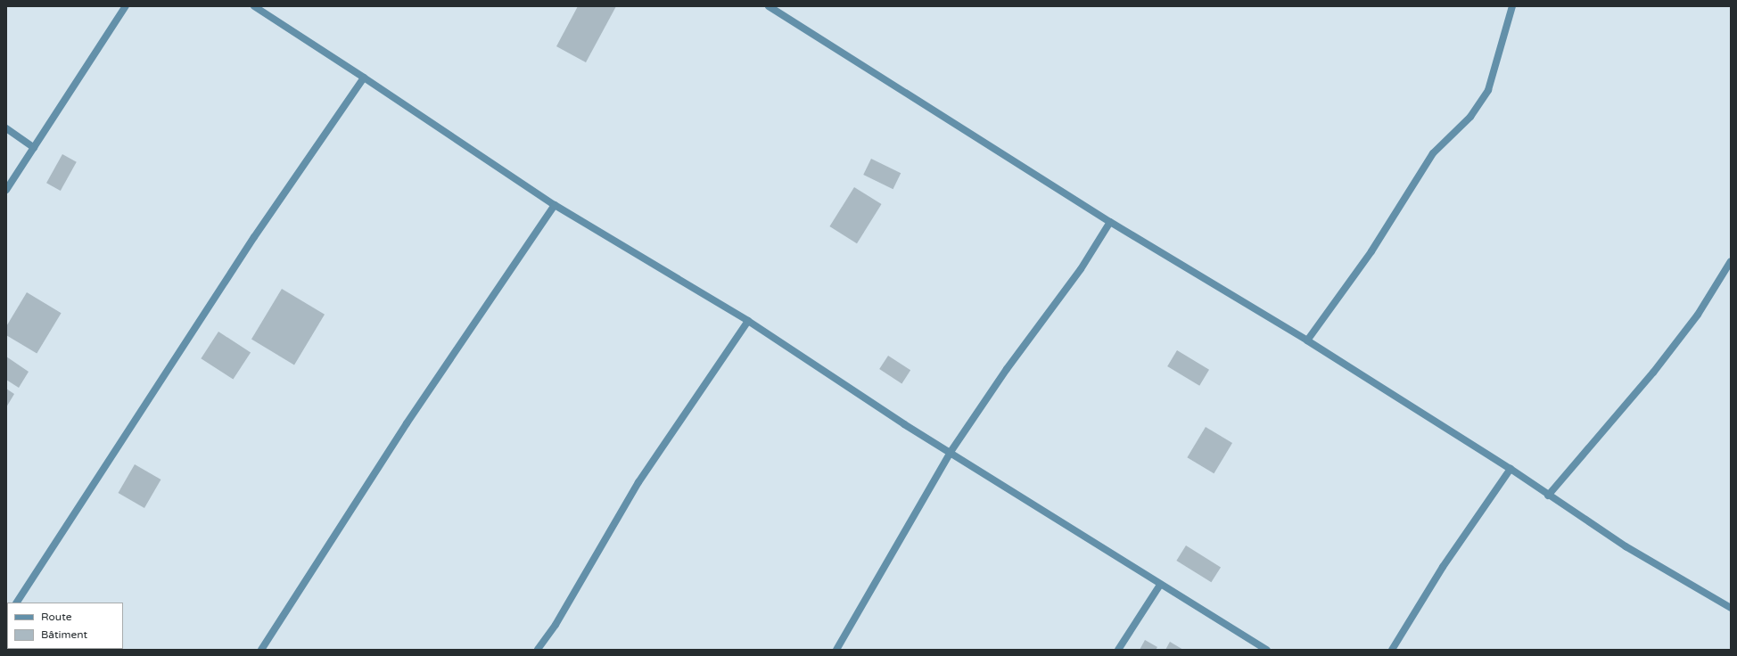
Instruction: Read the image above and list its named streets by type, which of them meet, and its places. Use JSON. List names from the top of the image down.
{
  "legend": ["Route", "Bâtiment"]
}
